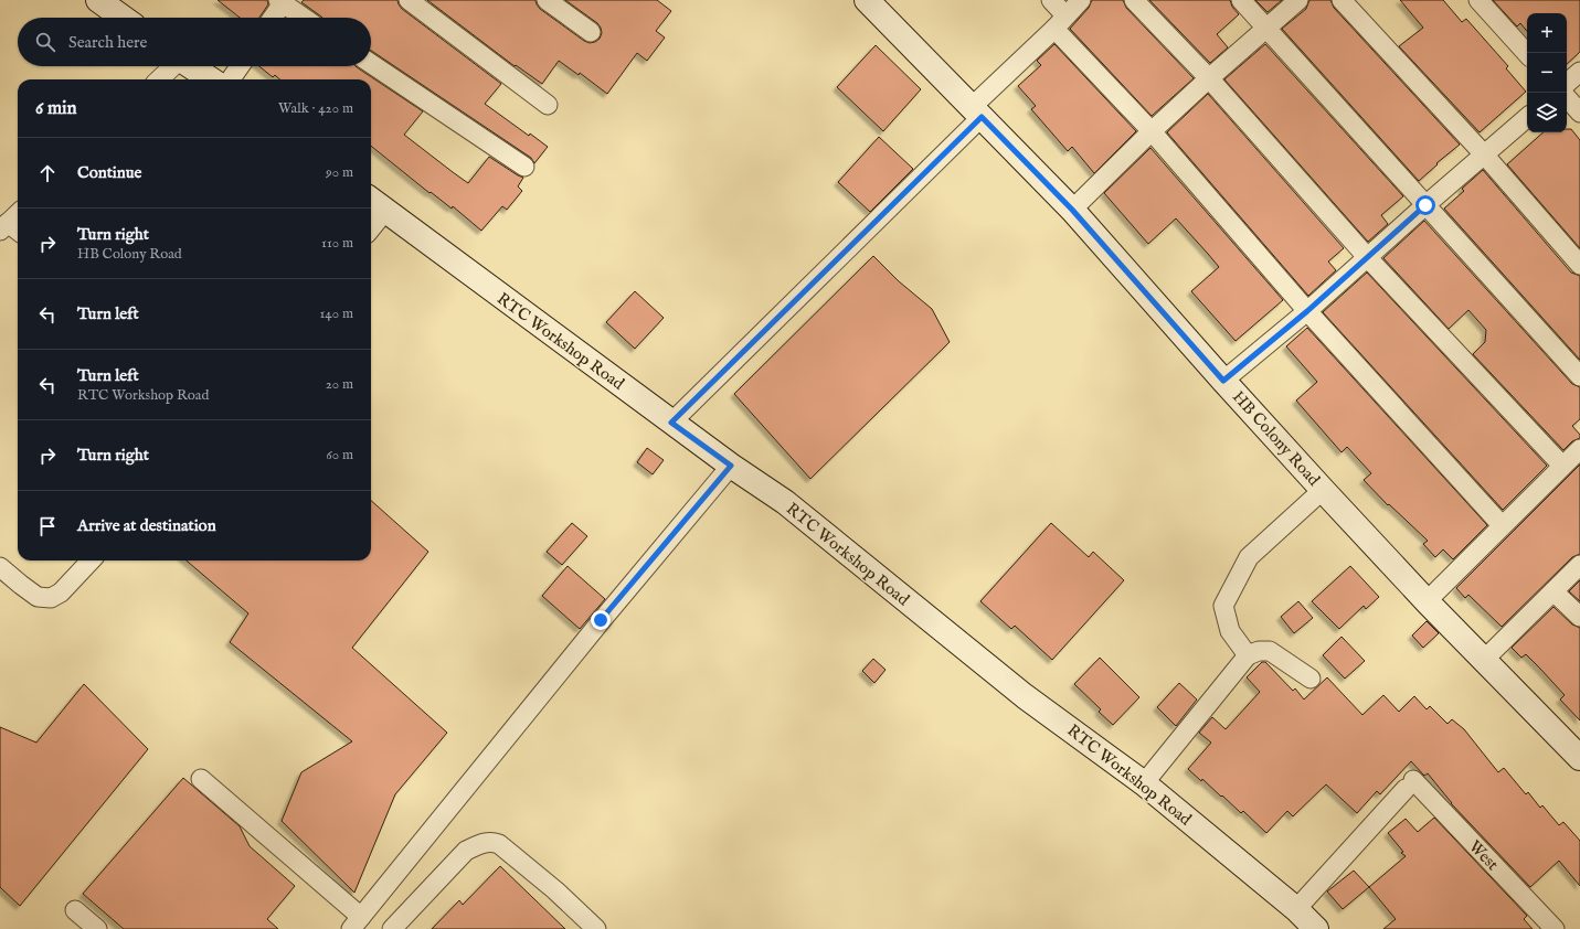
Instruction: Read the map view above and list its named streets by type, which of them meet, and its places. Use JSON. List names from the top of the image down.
{
  "streets": {
    "street": ["RTC Workshop Road", "HB Colony Road", "West"]
  },
  "crossings": [
    ["RTC Workshop Road", "West"]
  ],
  "page": {
    "map_buttons": ["+", "−"],
    "search": "Search here",
    "heading": ["6 min", "Walk · 420 m"],
    "list": [
      ["Continue", "90 m"],
      ["Turn right", "HB Colony Road", "110 m"],
      ["Turn left", "140 m"],
      ["Turn left", "RTC Workshop Road", "20 m"],
      ["Turn right", "60 m"],
      "Arrive at destination"
    ]
  }
}
